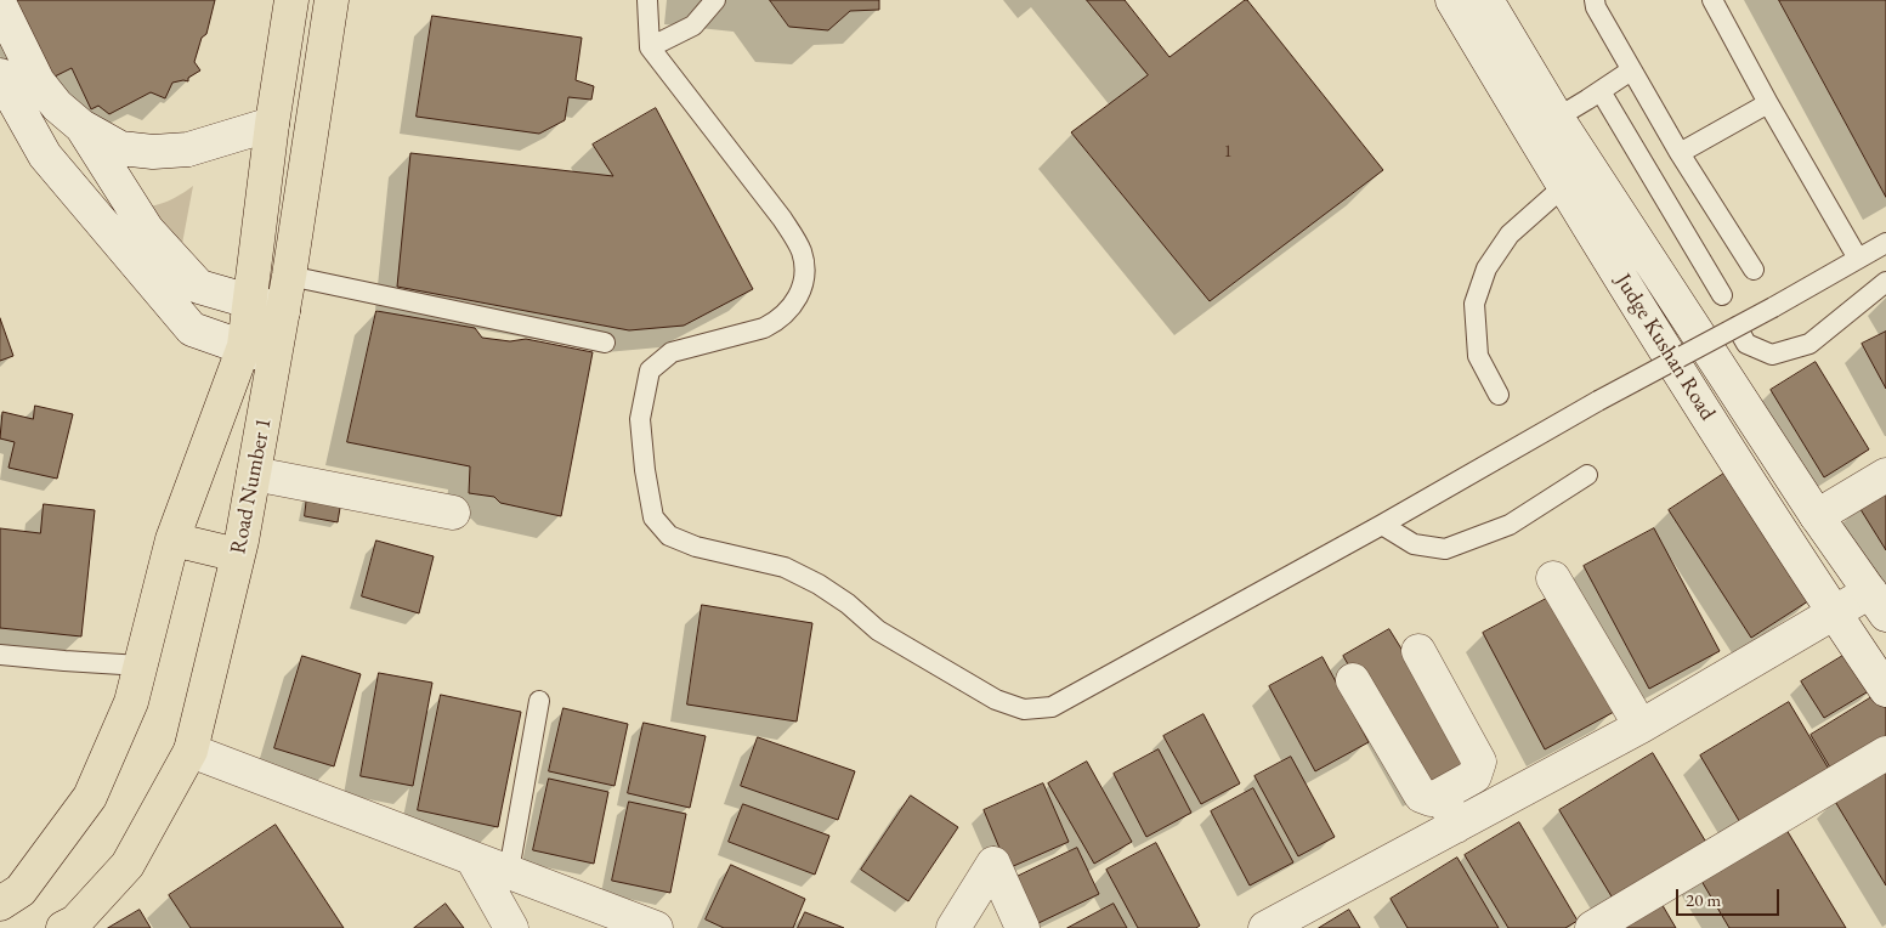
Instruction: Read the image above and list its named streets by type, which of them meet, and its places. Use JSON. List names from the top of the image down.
{
  "streets": {
    "main road": ["Road Number 1"],
    "street": ["Judge Kushan Road"]
  },
  "house_numbers": ["1"],
  "scale_bar": "20 m"
}
